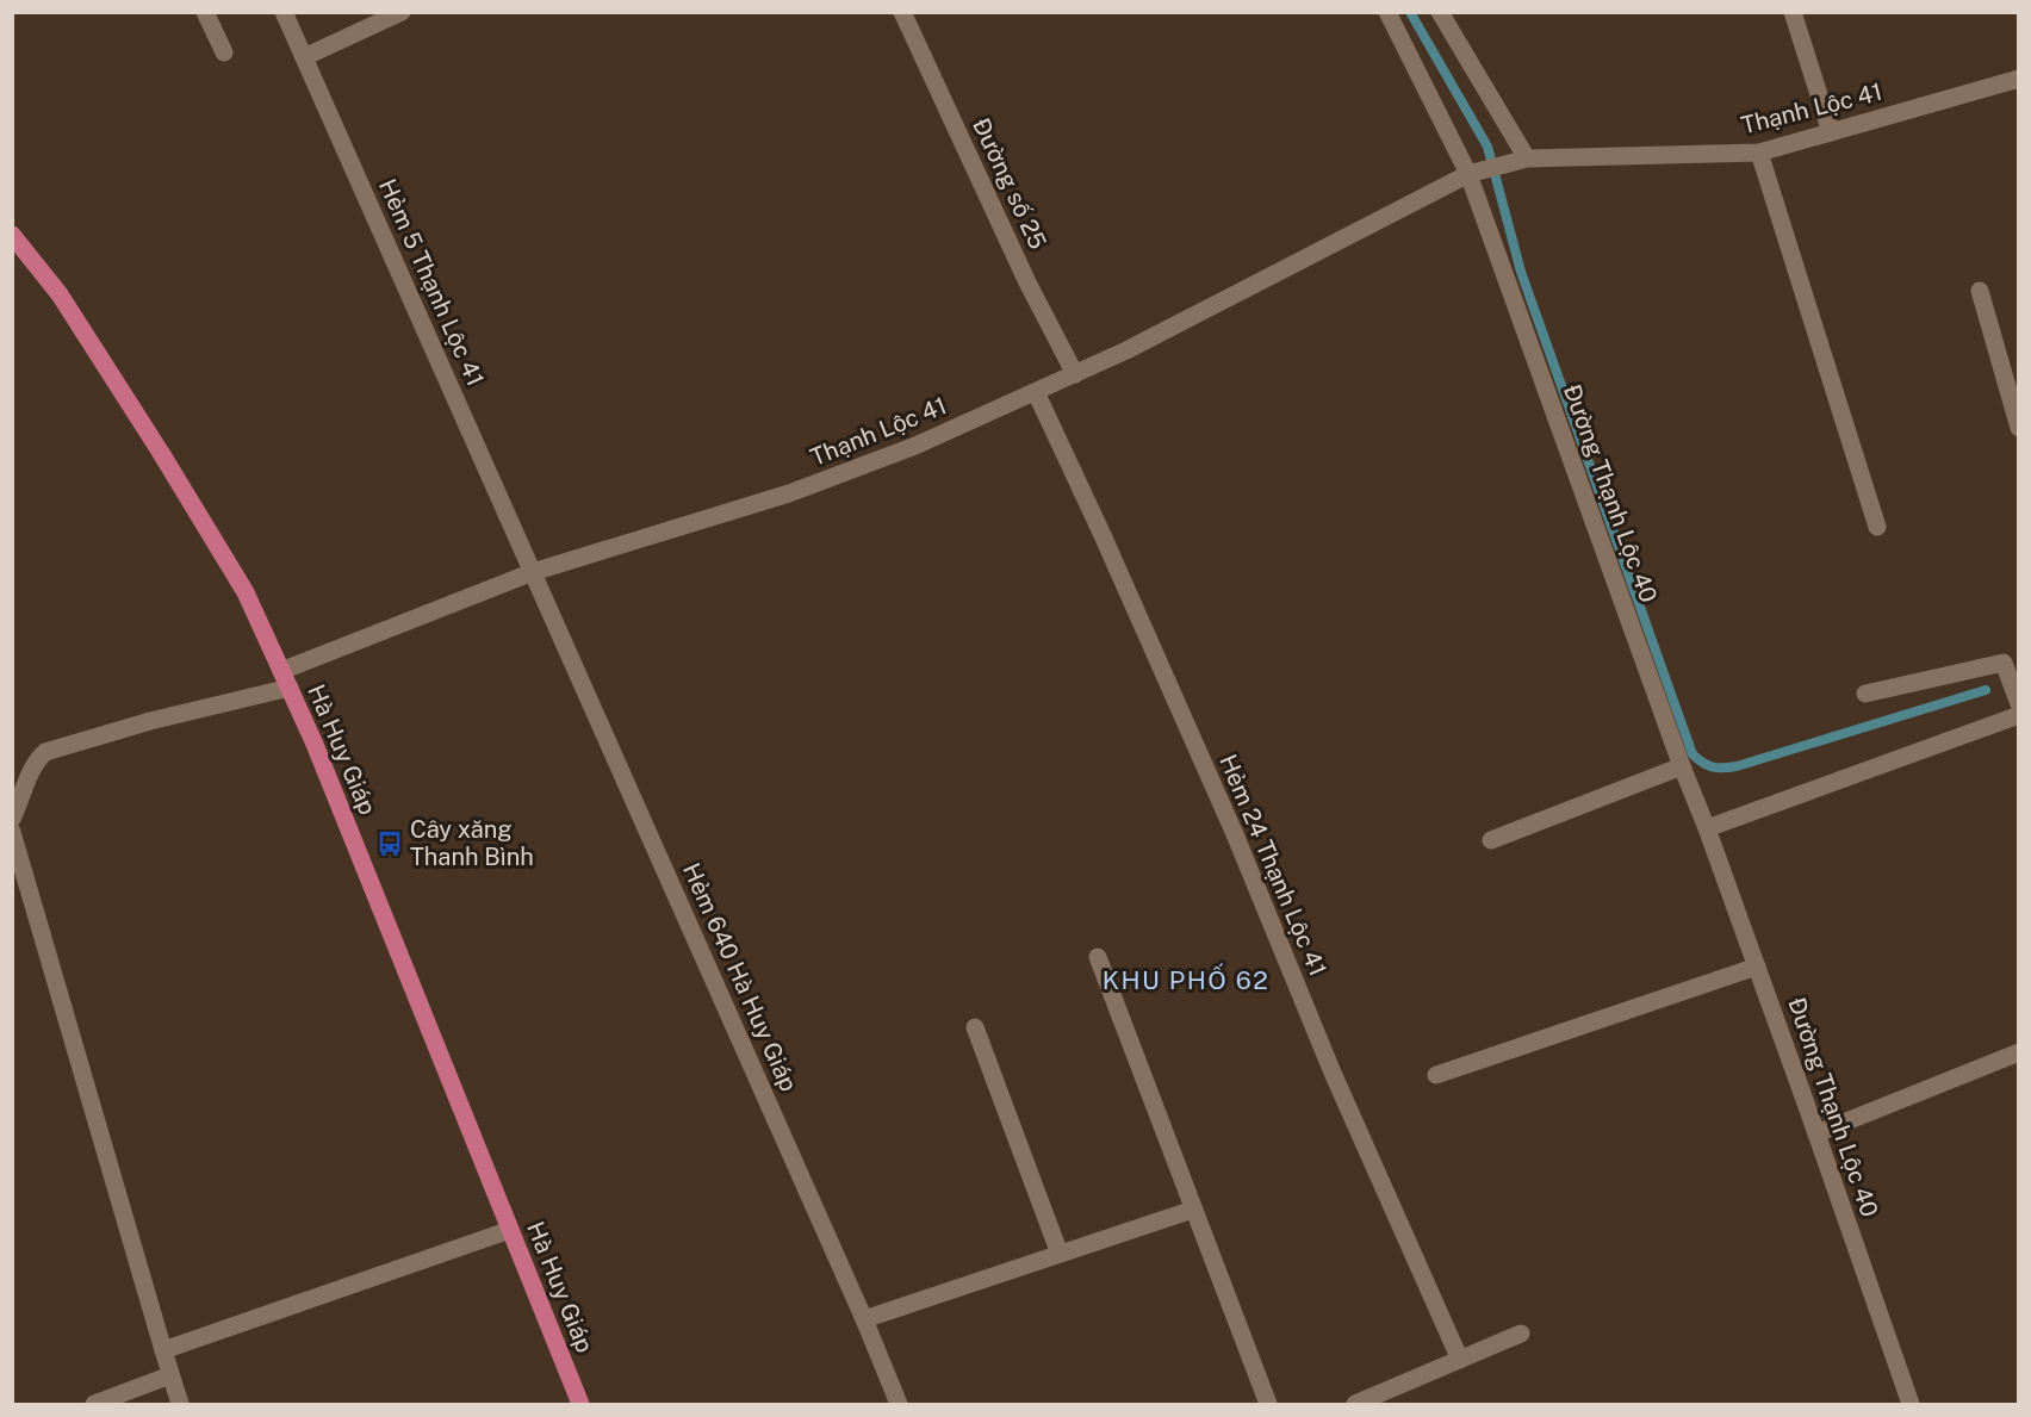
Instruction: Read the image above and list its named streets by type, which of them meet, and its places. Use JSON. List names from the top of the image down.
{
  "streets": {
    "main road": ["Hà Huy Giáp"],
    "street": [
      "Thạnh Lộc 41",
      "Đường số 25",
      "Hẻm 5 Thạnh Lộc 41",
      "Đường Thạnh Lộc 40",
      "Hẻm 24 Thạnh Lộc 41",
      "Hẻm 640 Hà Huy Giáp"
    ]
  },
  "crossings": [
    ["Thạnh Lộc 41", "Đường số 25"],
    ["Thạnh Lộc 41", "Hẻm 5 Thạnh Lộc 41"],
    ["Thạnh Lộc 41", "Đường Thạnh Lộc 40"],
    ["Thạnh Lộc 41", "Hà Huy Giáp"],
    ["Thạnh Lộc 41", "Hẻm 24 Thạnh Lộc 41"],
    ["Thạnh Lộc 41", "Hẻm 640 Hà Huy Giáp"],
    ["Hẻm 5 Thạnh Lộc 41", "Hẻm 640 Hà Huy Giáp"]
  ],
  "districts": ["KHU PHỐ 62"],
  "places": {
    "bus stop": ["Cây xăng Thanh Bình"]
  }
}
